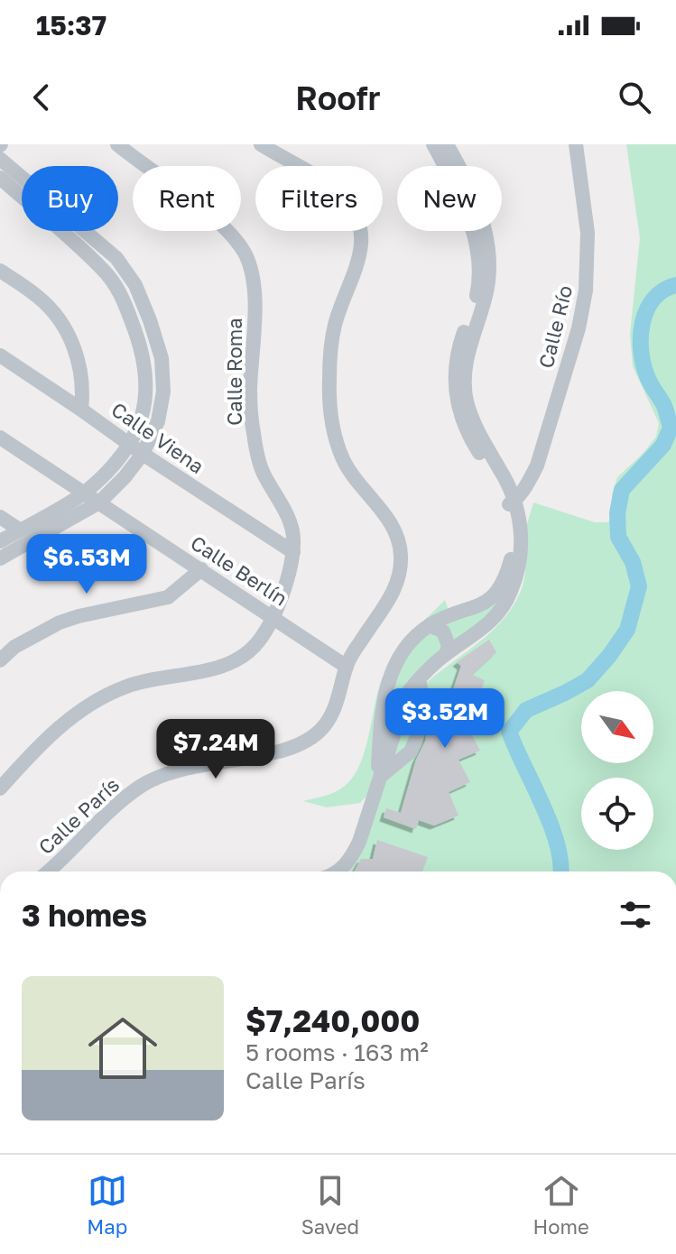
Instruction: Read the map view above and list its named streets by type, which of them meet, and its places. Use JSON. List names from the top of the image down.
{
  "streets": {
    "street": [
      "Calle Río",
      "Calle Roma",
      "Calle Viena",
      "Calle Berlín",
      "Calle París"
    ]
  },
  "crossings": [
    ["Calle Roma", "Calle Viena"],
    ["Calle Roma", "Calle Berlín"],
    ["Calle Berlín", "Calle París"]
  ],
  "north": "bottom right",
  "page": {
    "status": "15:37",
    "header": "Roofr",
    "chip": [
      "Buy",
      "Rent",
      "Filters",
      "New"
    ],
    "price": ["$6.53M", "$3.52M", "$7.24M"],
    "heading": "3 homes",
    "list": [
      {
        "name": "$7,240,000",
        "note": "5 rooms · 163 m² · Calle París"
      }
    ],
    "tabs": ["Map", "Saved", "Home"]
  }
}
